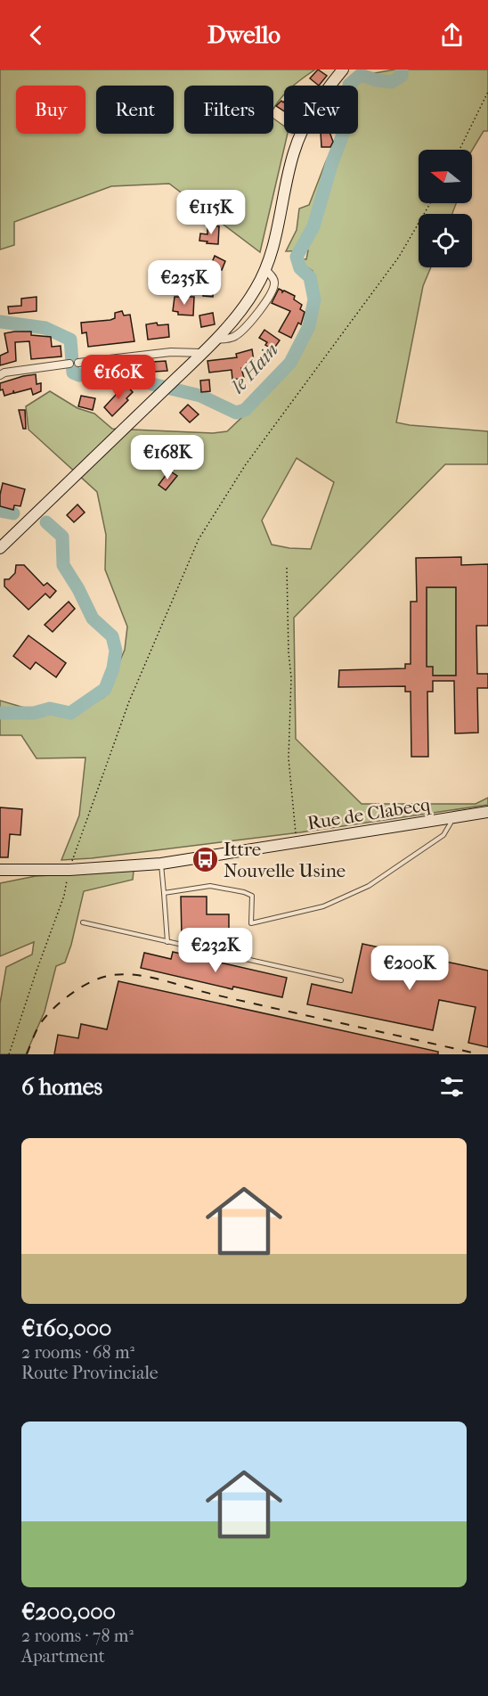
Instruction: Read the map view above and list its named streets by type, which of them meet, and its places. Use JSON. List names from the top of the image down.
{
  "streets": {
    "main road": ["Rue de Clabecq"]
  },
  "water": ["le Hain"],
  "places": {
    "bus stop": ["Ittre Nouvelle Usine"]
  },
  "north": "left",
  "page": {
    "header": "Dwello",
    "chip": [
      "Buy",
      "Rent",
      "Filters",
      "New"
    ],
    "price": [
      "€115K",
      "€235K",
      "€160K",
      "€168K",
      "€232K",
      "€200K"
    ],
    "heading": "6 homes",
    "list": [
      {
        "name": "€160,000",
        "note": "2 rooms · 68 m² · Route Provinciale"
      },
      {
        "name": "€200,000",
        "note": "2 rooms · 78 m² · Apartment"
      }
    ]
  }
}
